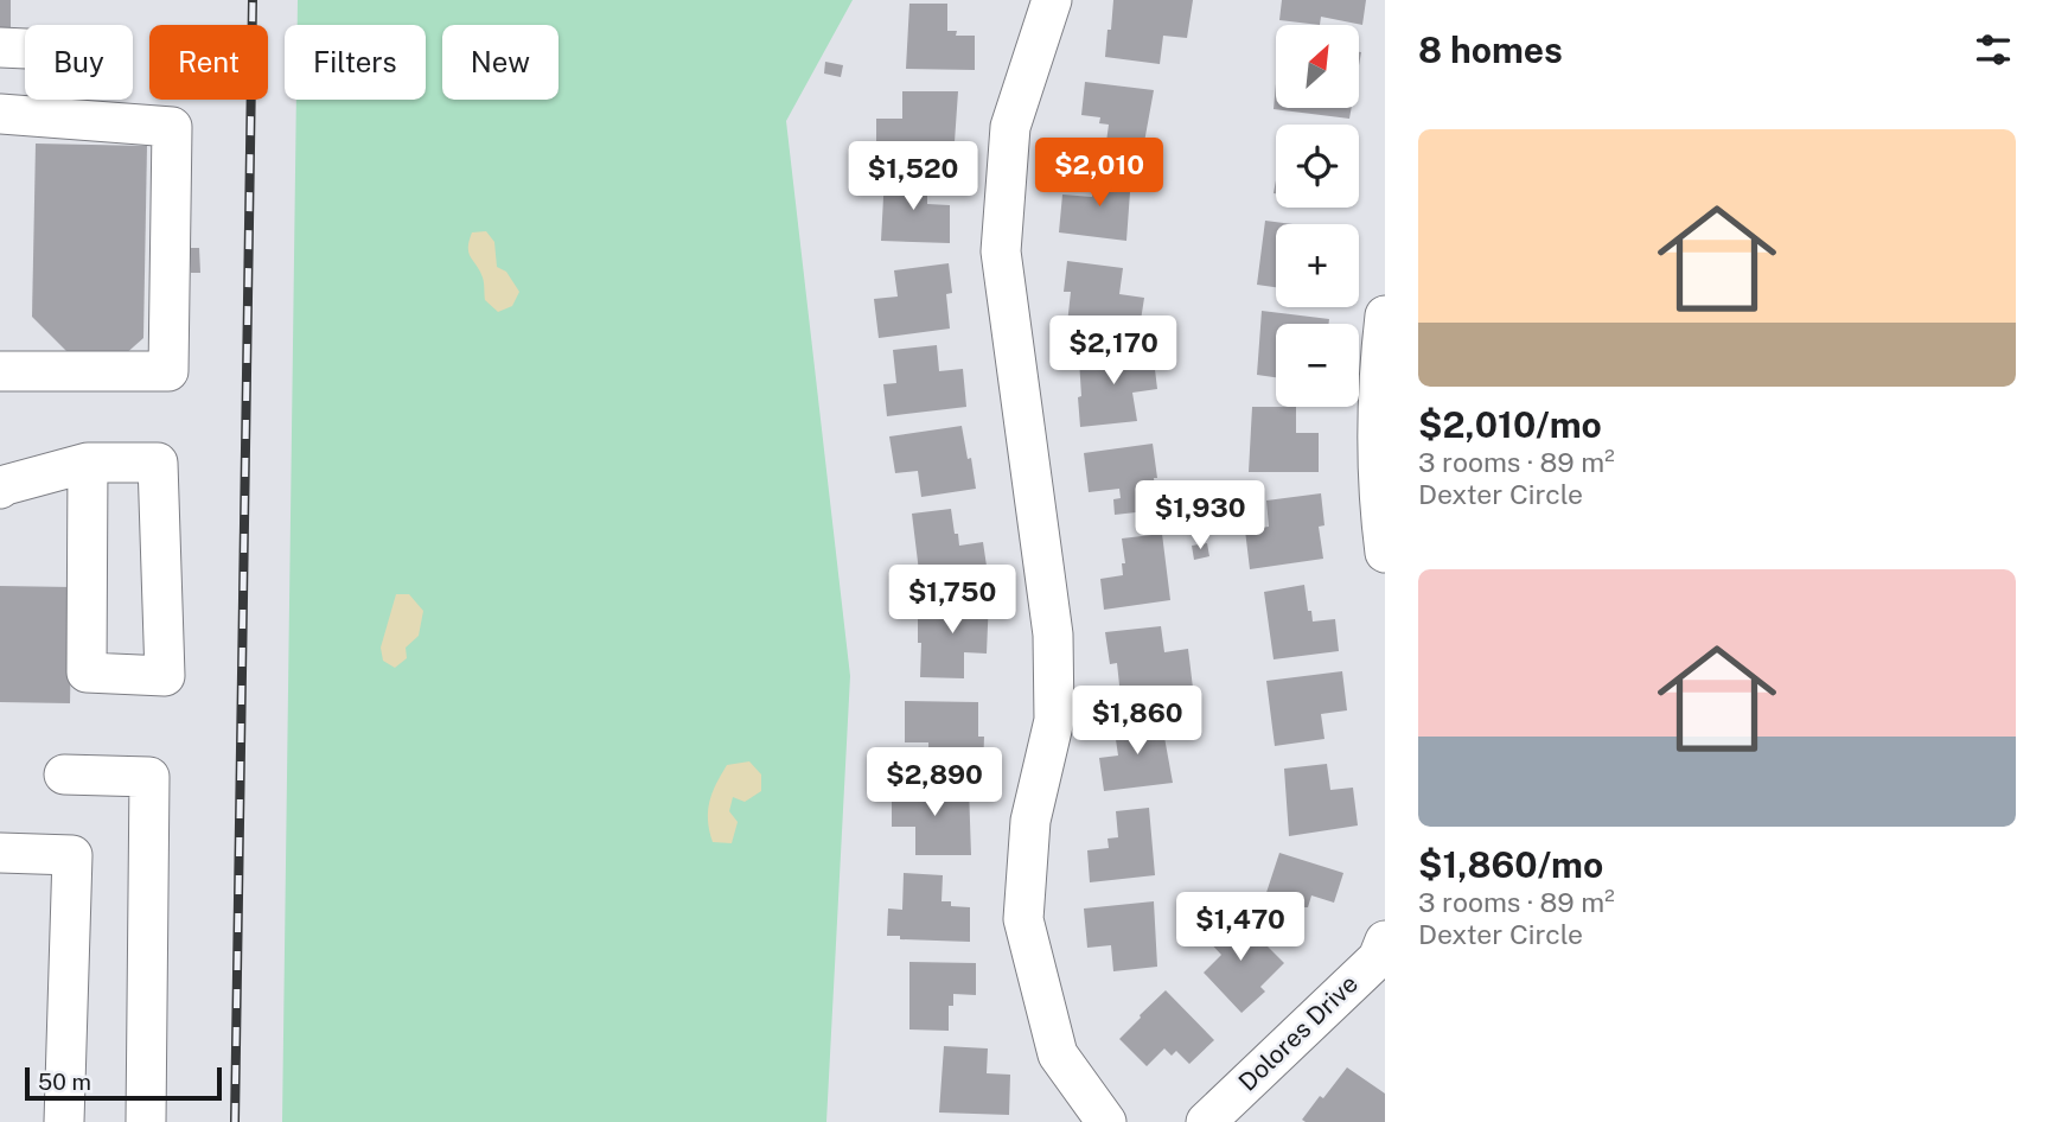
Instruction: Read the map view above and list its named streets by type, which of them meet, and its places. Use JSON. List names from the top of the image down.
{
  "streets": {
    "street": ["Dolores Drive"]
  },
  "scale_bar": "50 m",
  "north": "top right",
  "page": {
    "heading": "8 homes",
    "map_buttons": ["+", "−"],
    "chip": [
      "Buy",
      "Rent",
      "Filters",
      "New"
    ],
    "list": [
      {
        "name": "$2,010/mo",
        "note": "3 rooms · 89 m² · Dexter Circle"
      },
      {
        "name": "$1,860/mo",
        "note": "3 rooms · 89 m² · Dexter Circle"
      }
    ],
    "price": [
      "$2,010",
      "$1,520",
      "$2,170",
      "$1,930",
      "$1,750",
      "$1,860",
      "$2,890",
      "$1,470"
    ],
    "scale": "50 m"
  }
}
